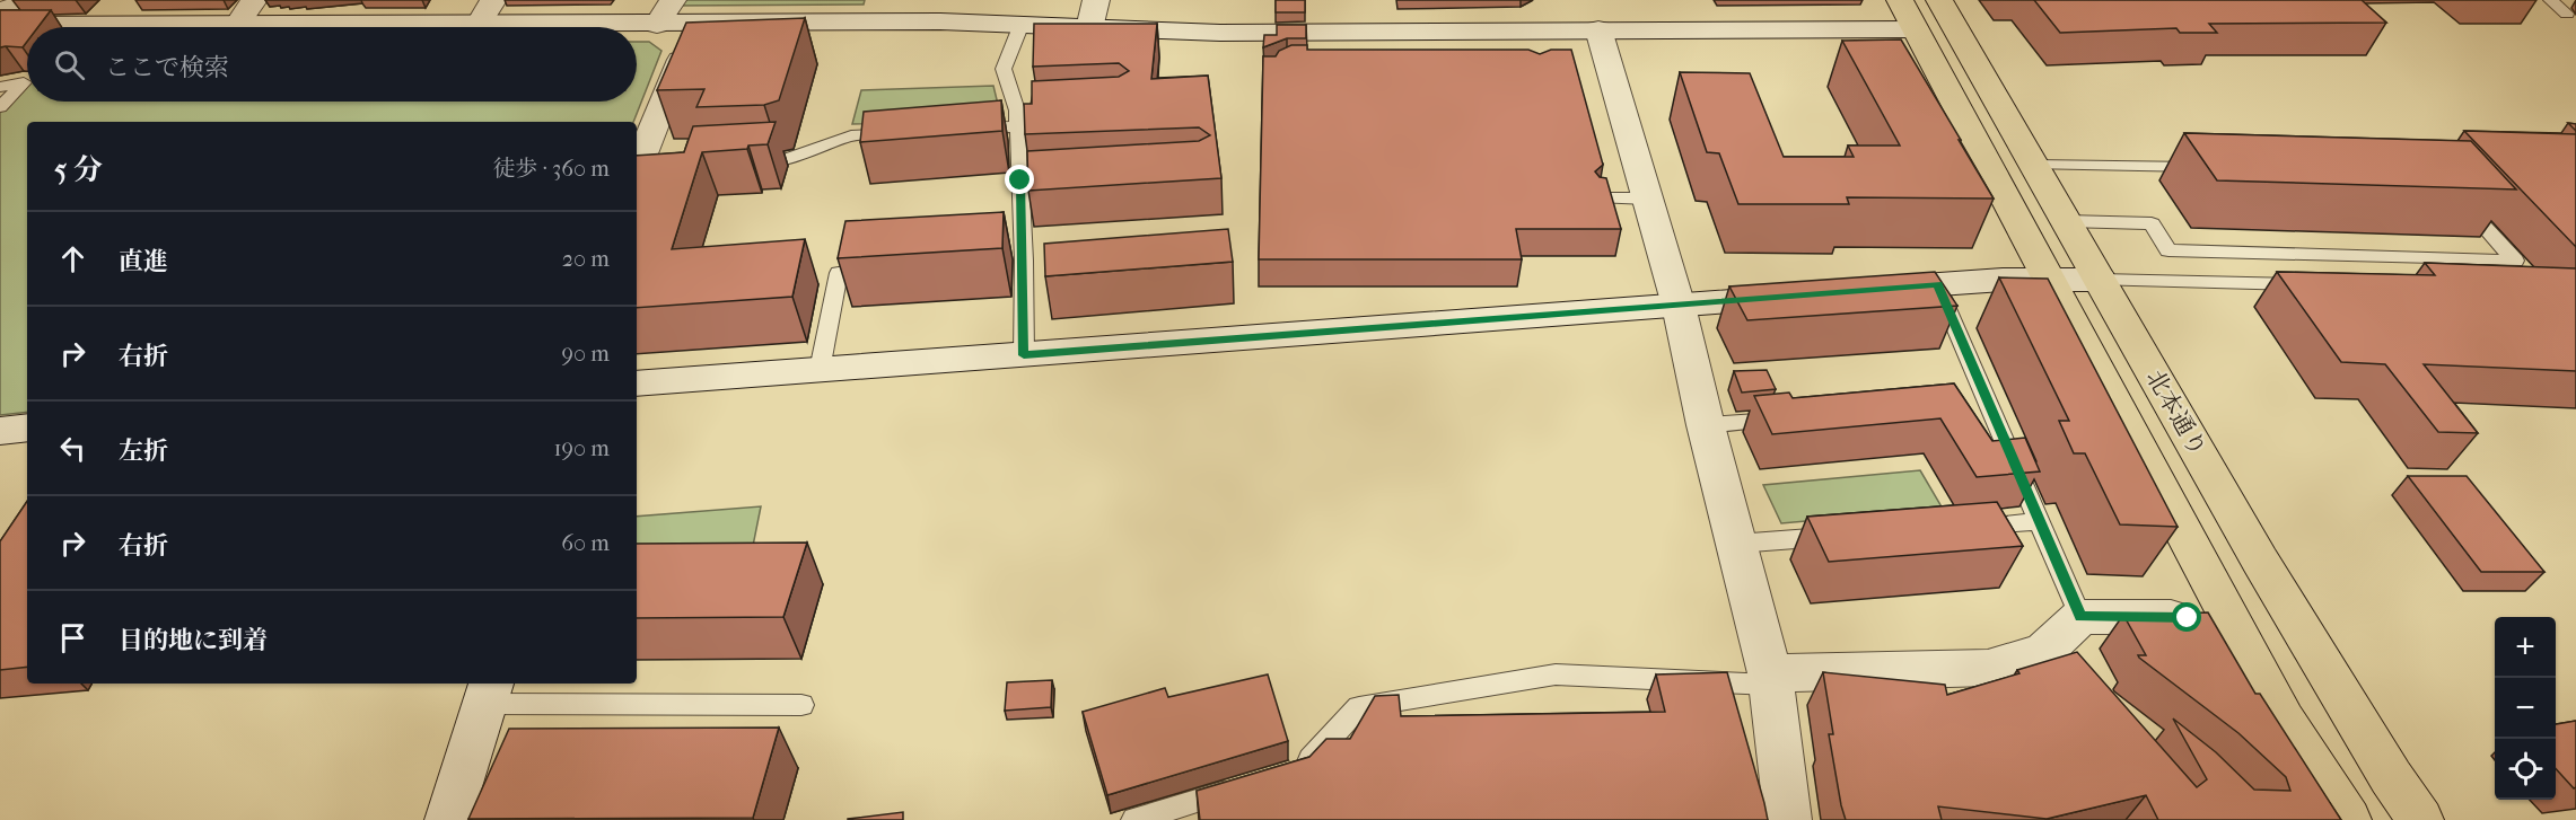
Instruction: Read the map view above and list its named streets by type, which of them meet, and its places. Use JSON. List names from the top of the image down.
{
  "streets": {
    "highway": ["北本通り"]
  },
  "page": {
    "search": "ここで検索",
    "heading": ["5 分", "徒歩 · 360 m"],
    "list": [
      ["直進", "20 m"],
      ["右折", "90 m"],
      ["左折", "190 m"],
      ["右折", "60 m"],
      "目的地に到着"
    ],
    "map_buttons": ["+", "−"]
  }
}
